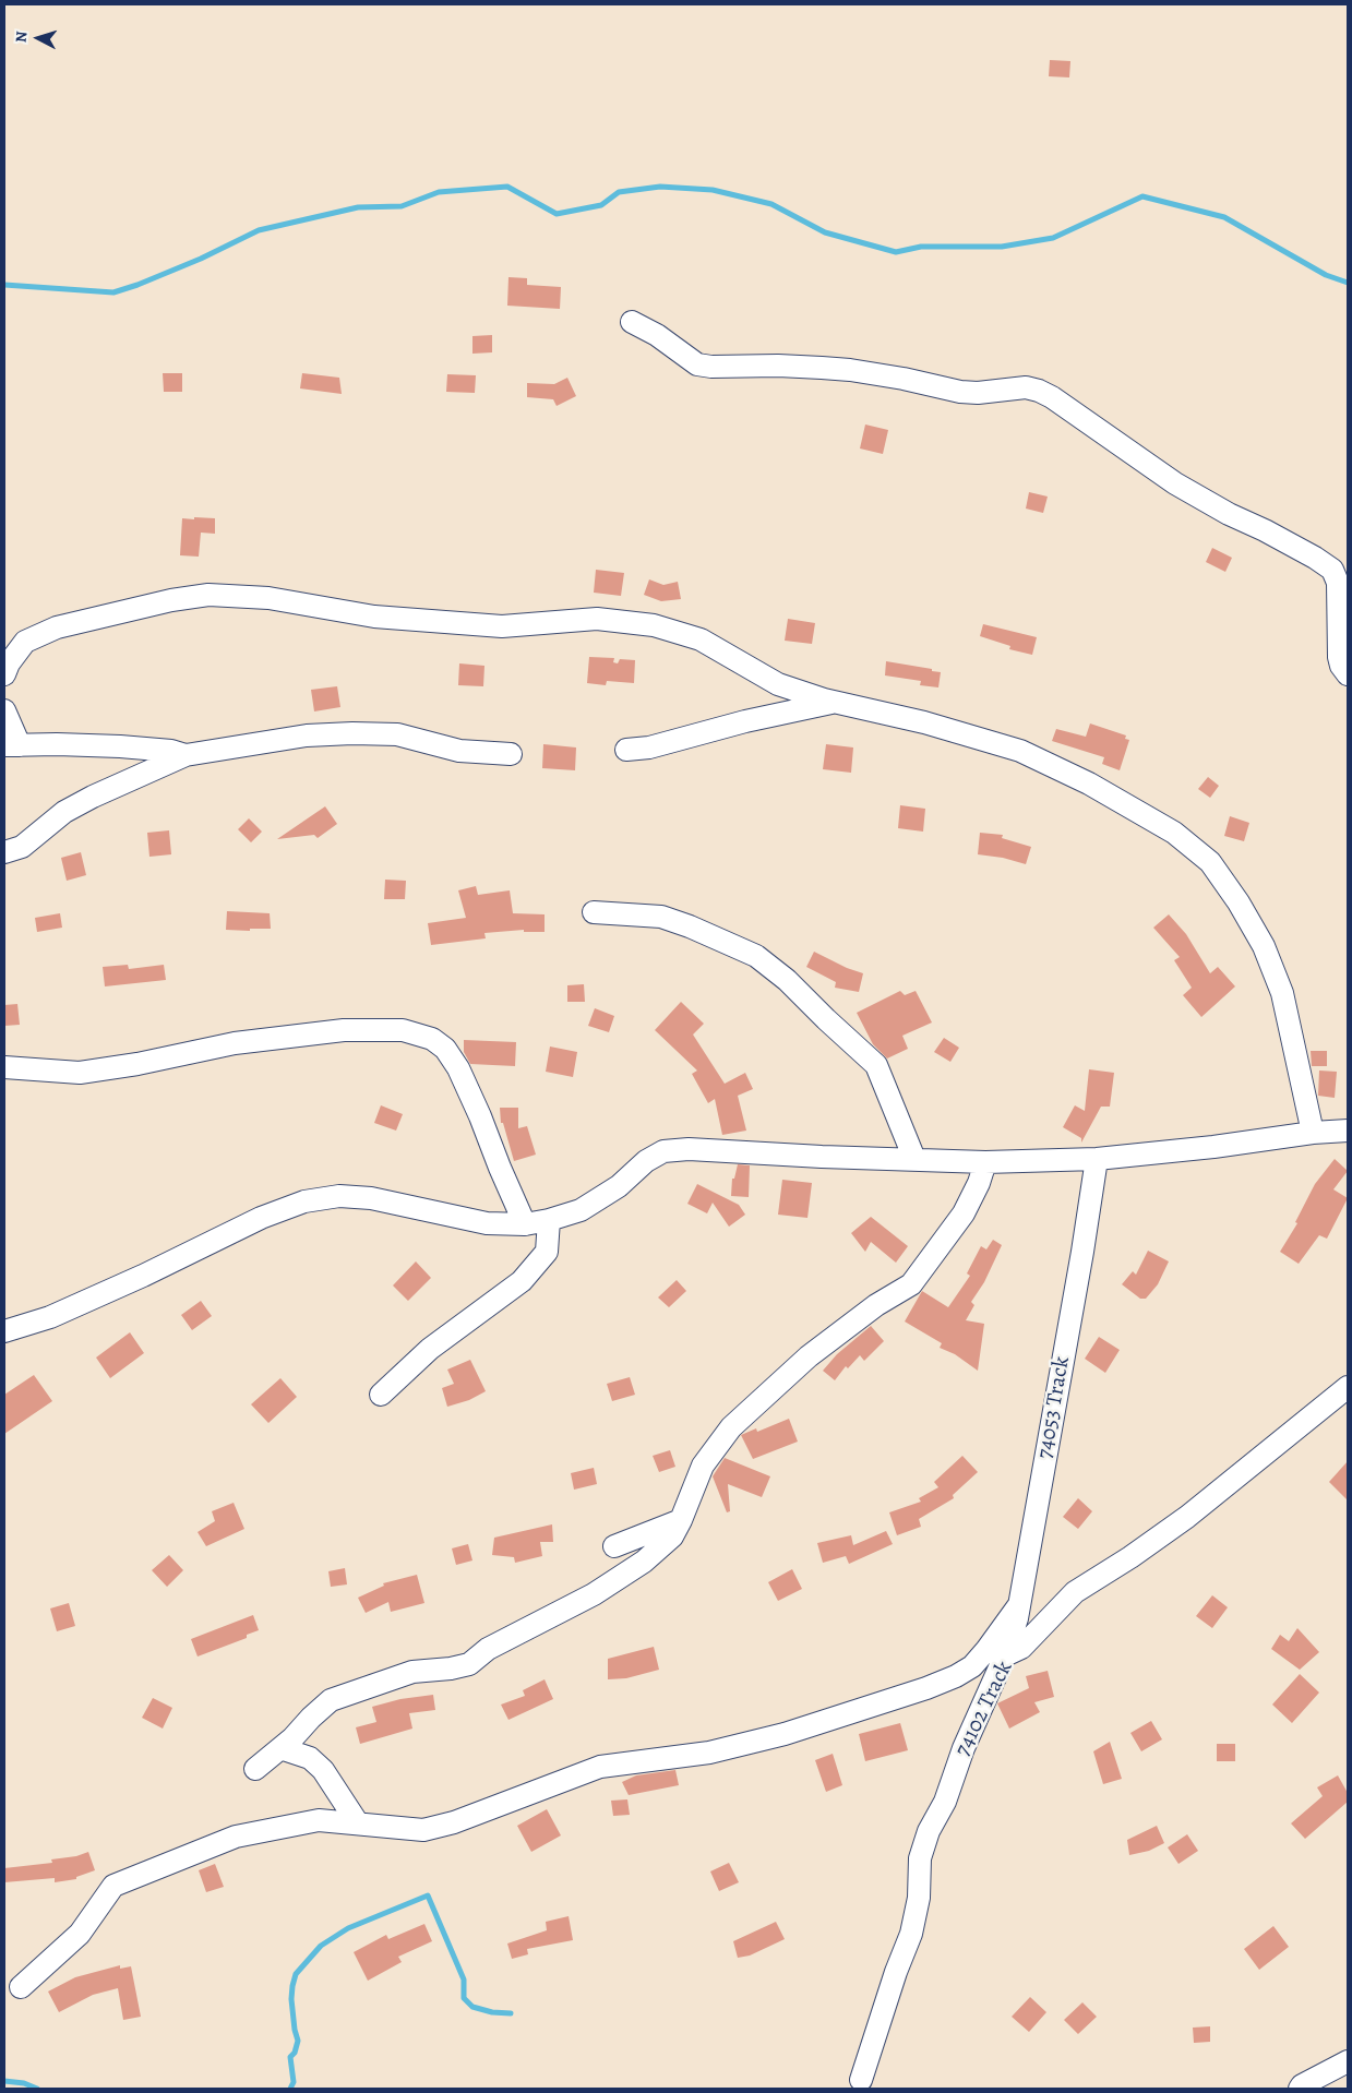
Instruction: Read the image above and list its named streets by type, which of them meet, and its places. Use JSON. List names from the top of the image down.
{
  "streets": {
    "street": ["74053 Track", "74102 Track"]
  },
  "crossings": [
    ["74053 Track", "74102 Track"]
  ],
  "north": "left"
}
